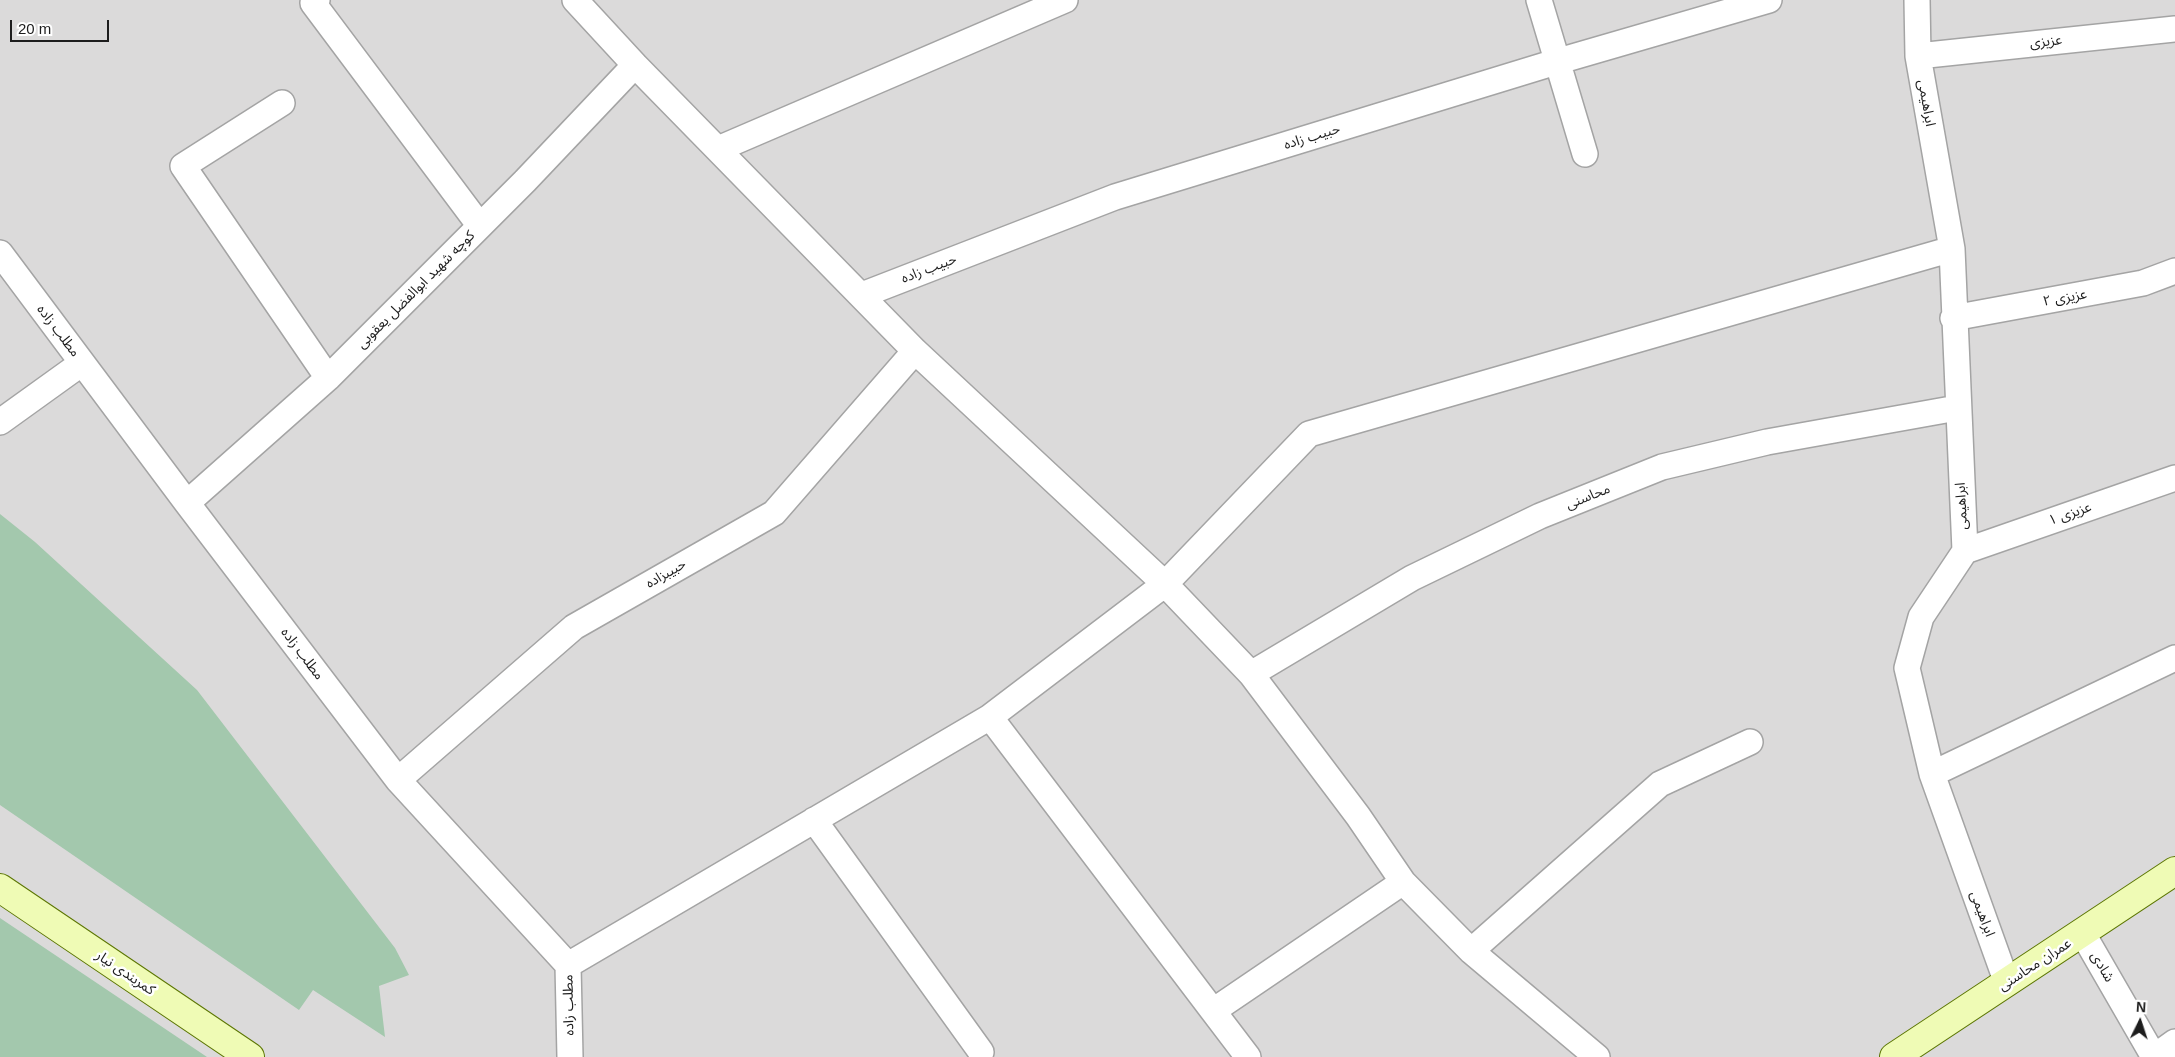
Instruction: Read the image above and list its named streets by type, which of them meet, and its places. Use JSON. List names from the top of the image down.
{
  "streets": {
    "street": [
      "عزیزی",
      "ابراهیمی",
      "حبیب زاده",
      "کوچه شهید ابوالفضل یعقوبی",
      "عزیزی ۲",
      "مطلب زاده",
      "محاسنی",
      "عزیزی ۱",
      "حبیبزاده",
      "عمران محاسنی",
      "شادی",
      "کمربندی نیار"
    ]
  },
  "crossings": [
    ["عزیزی", "ابراهیمی"],
    ["ابراهیمی", "عزیزی ۲"],
    ["ابراهیمی", "محاسنی"],
    ["ابراهیمی", "عزیزی ۱"],
    ["ابراهیمی", "عمران محاسنی"],
    ["کوچه شهید ابوالفضل یعقوبی", "مطلب زاده"],
    ["مطلب زاده", "حبیبزاده"],
    ["عمران محاسنی", "شادی"]
  ],
  "scale_bar": "20 m",
  "north": "top"
}
